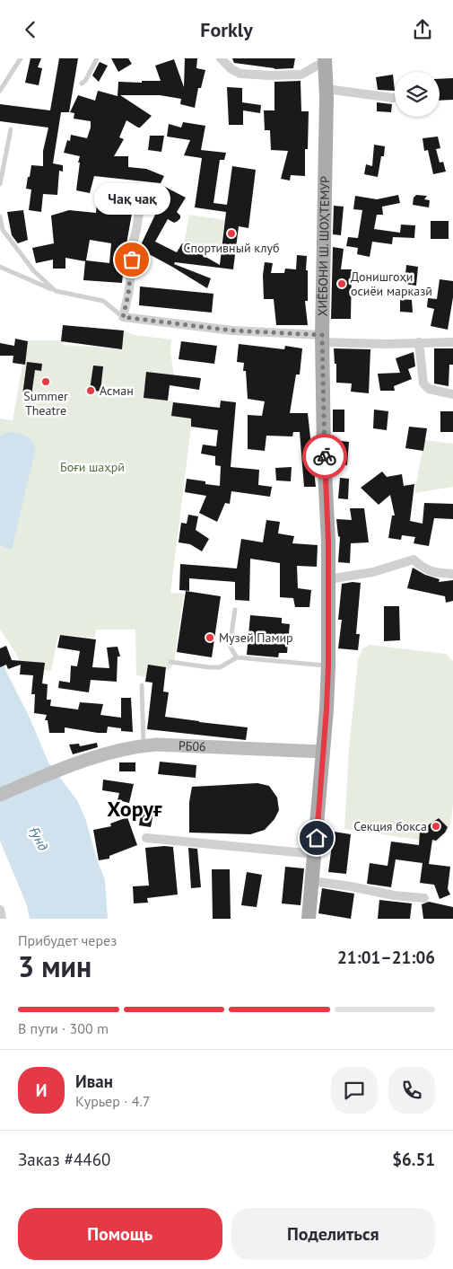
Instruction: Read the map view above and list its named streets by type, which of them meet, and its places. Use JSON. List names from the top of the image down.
{
  "streets": {
    "main road": ["ХИЁБОНИ Ш. ШОҲТЕМУР", "РБ06"]
  },
  "crossings": [
    ["ХИЁБОНИ Ш. ШОҲТЕМУР", "РБ06"]
  ],
  "districts": ["Хоруғ"],
  "water": ["Ғунд"],
  "parks": ["Боғи шаҳрӣ"],
  "places": [
    "Спортивный клуб",
    "Чақ чақ",
    "Донишгоҳи осиёи марказӣ",
    "Summer Theatre",
    "Асман",
    "Музей Памир",
    "Секция бокса"
  ],
  "page": {
    "header": "Forkly",
    "bubble": "Чақ чақ",
    "heading": ["3 мин", "Прибудет через", "21:01–21:06"],
    "panel": [
      "Иван",
      "Курьер · 4.7",
      "Заказ #4460",
      "$6.51"
    ],
    "bar": "В пути · 300 m",
    "round": "И",
    "buttons": ["Помощь", "Поделиться"]
  }
}
